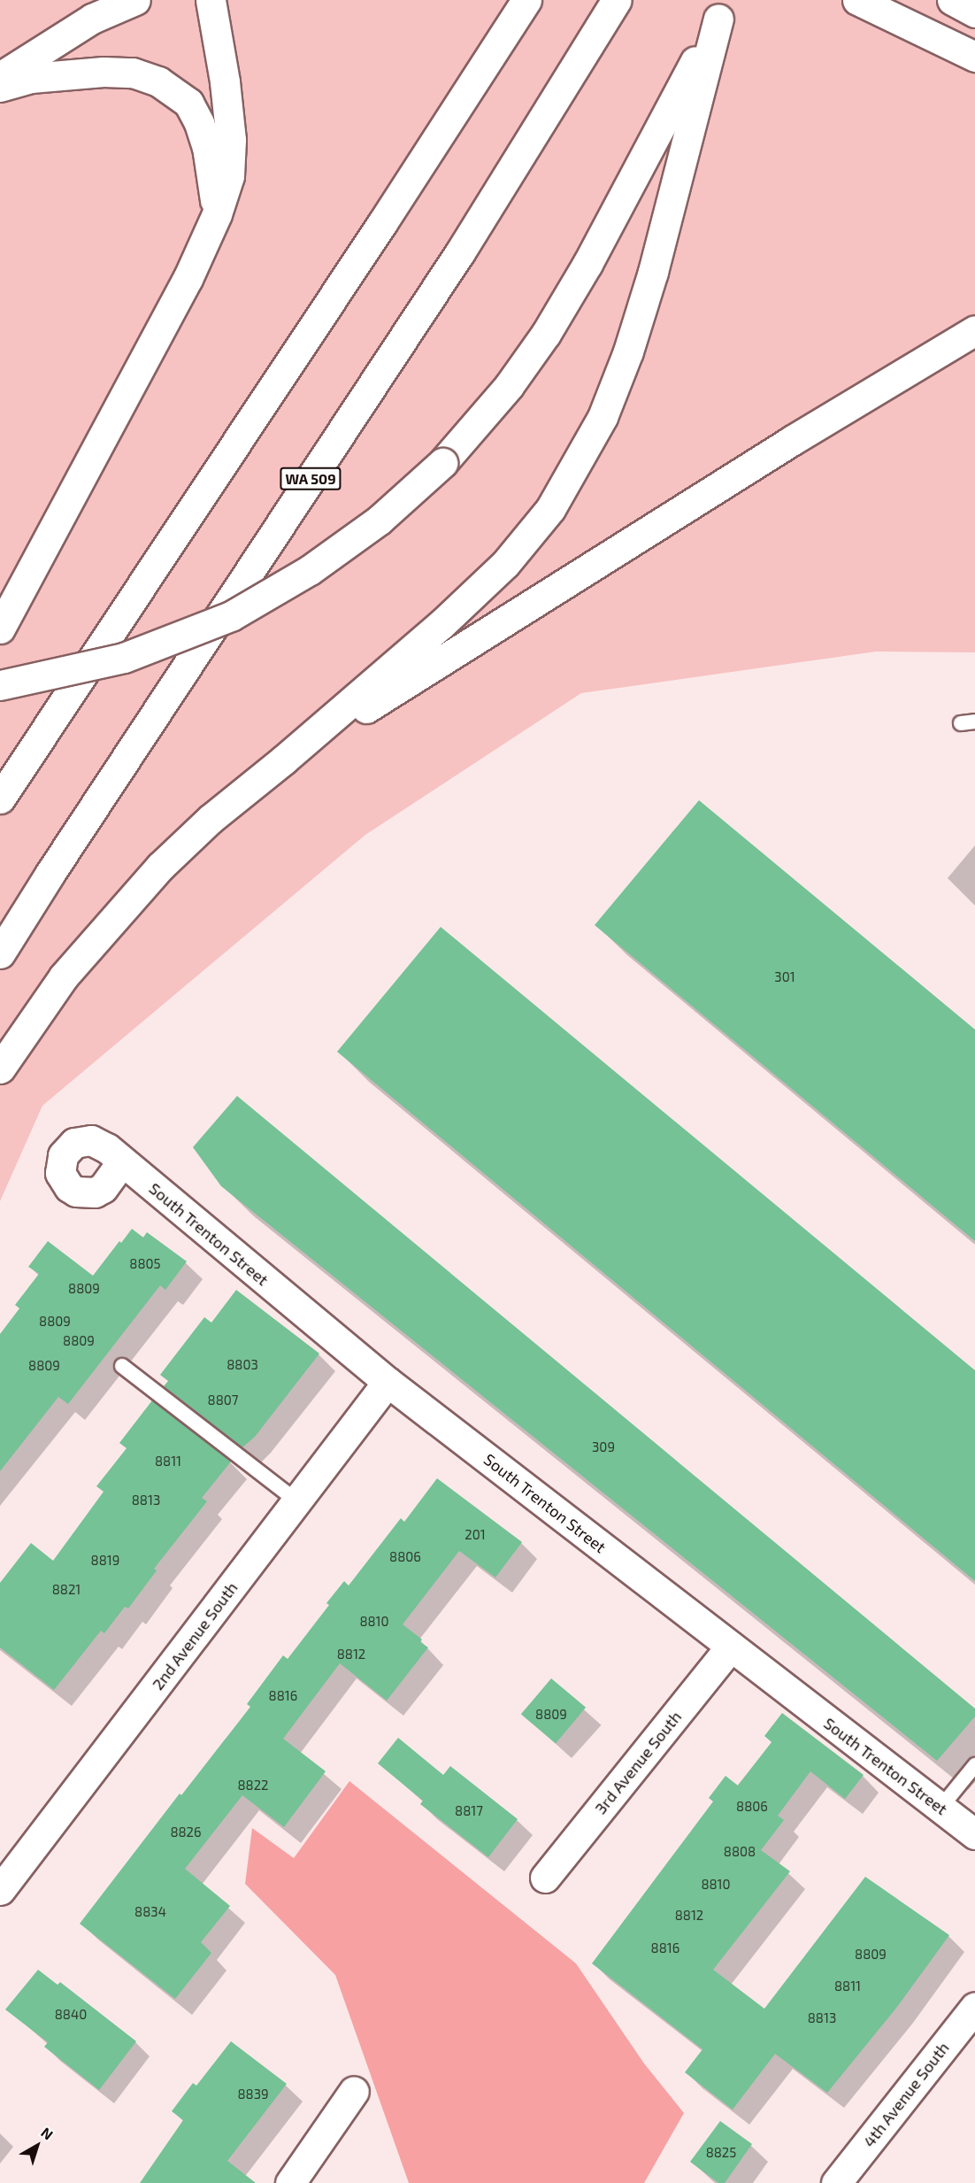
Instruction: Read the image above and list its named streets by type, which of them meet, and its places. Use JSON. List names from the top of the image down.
{
  "streets": {
    "main road": [
      "WA 509",
      "South Trenton Street",
      "2nd Avenue South",
      "3rd Avenue South",
      "4th Avenue South"
    ]
  },
  "crossings": [
    ["South Trenton Street", "2nd Avenue South"],
    ["South Trenton Street", "3rd Avenue South"]
  ],
  "house_numbers": [
    "301",
    "8805",
    "8809",
    "8809",
    "8809",
    "8803",
    "8809",
    "8807",
    "309",
    "8811",
    "8813",
    "201",
    "8806",
    "8819",
    "8821",
    "8810",
    "8812",
    "8816",
    "8809",
    "8822",
    "8806",
    "8817",
    "8826",
    "8808",
    "8810",
    "8834",
    "8812",
    "8816",
    "8809",
    "8811",
    "8840",
    "8813",
    "8839",
    "8825"
  ],
  "north": "top right"
}
